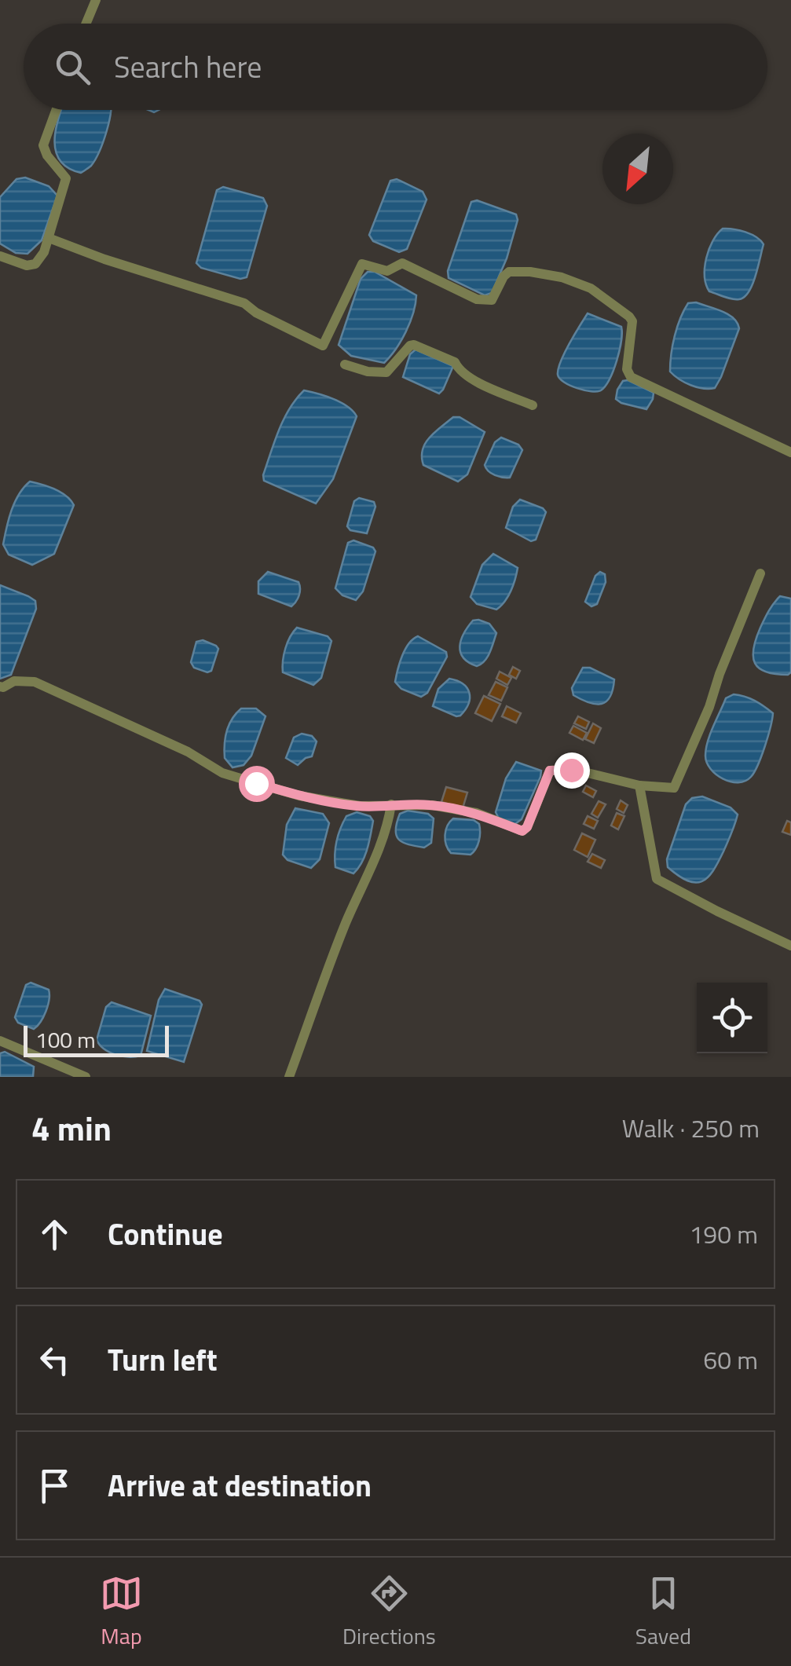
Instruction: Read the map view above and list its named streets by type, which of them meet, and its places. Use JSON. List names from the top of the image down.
{
  "scale_bar": "100 m",
  "north": "bottom left",
  "page": {
    "search": "Search here",
    "scale": "100 m",
    "heading": ["4 min", "Walk · 250 m"],
    "list": [
      ["Continue", "190 m"],
      ["Turn left", "60 m"],
      "Arrive at destination"
    ],
    "nav": ["Map", "Directions", "Saved"]
  }
}
